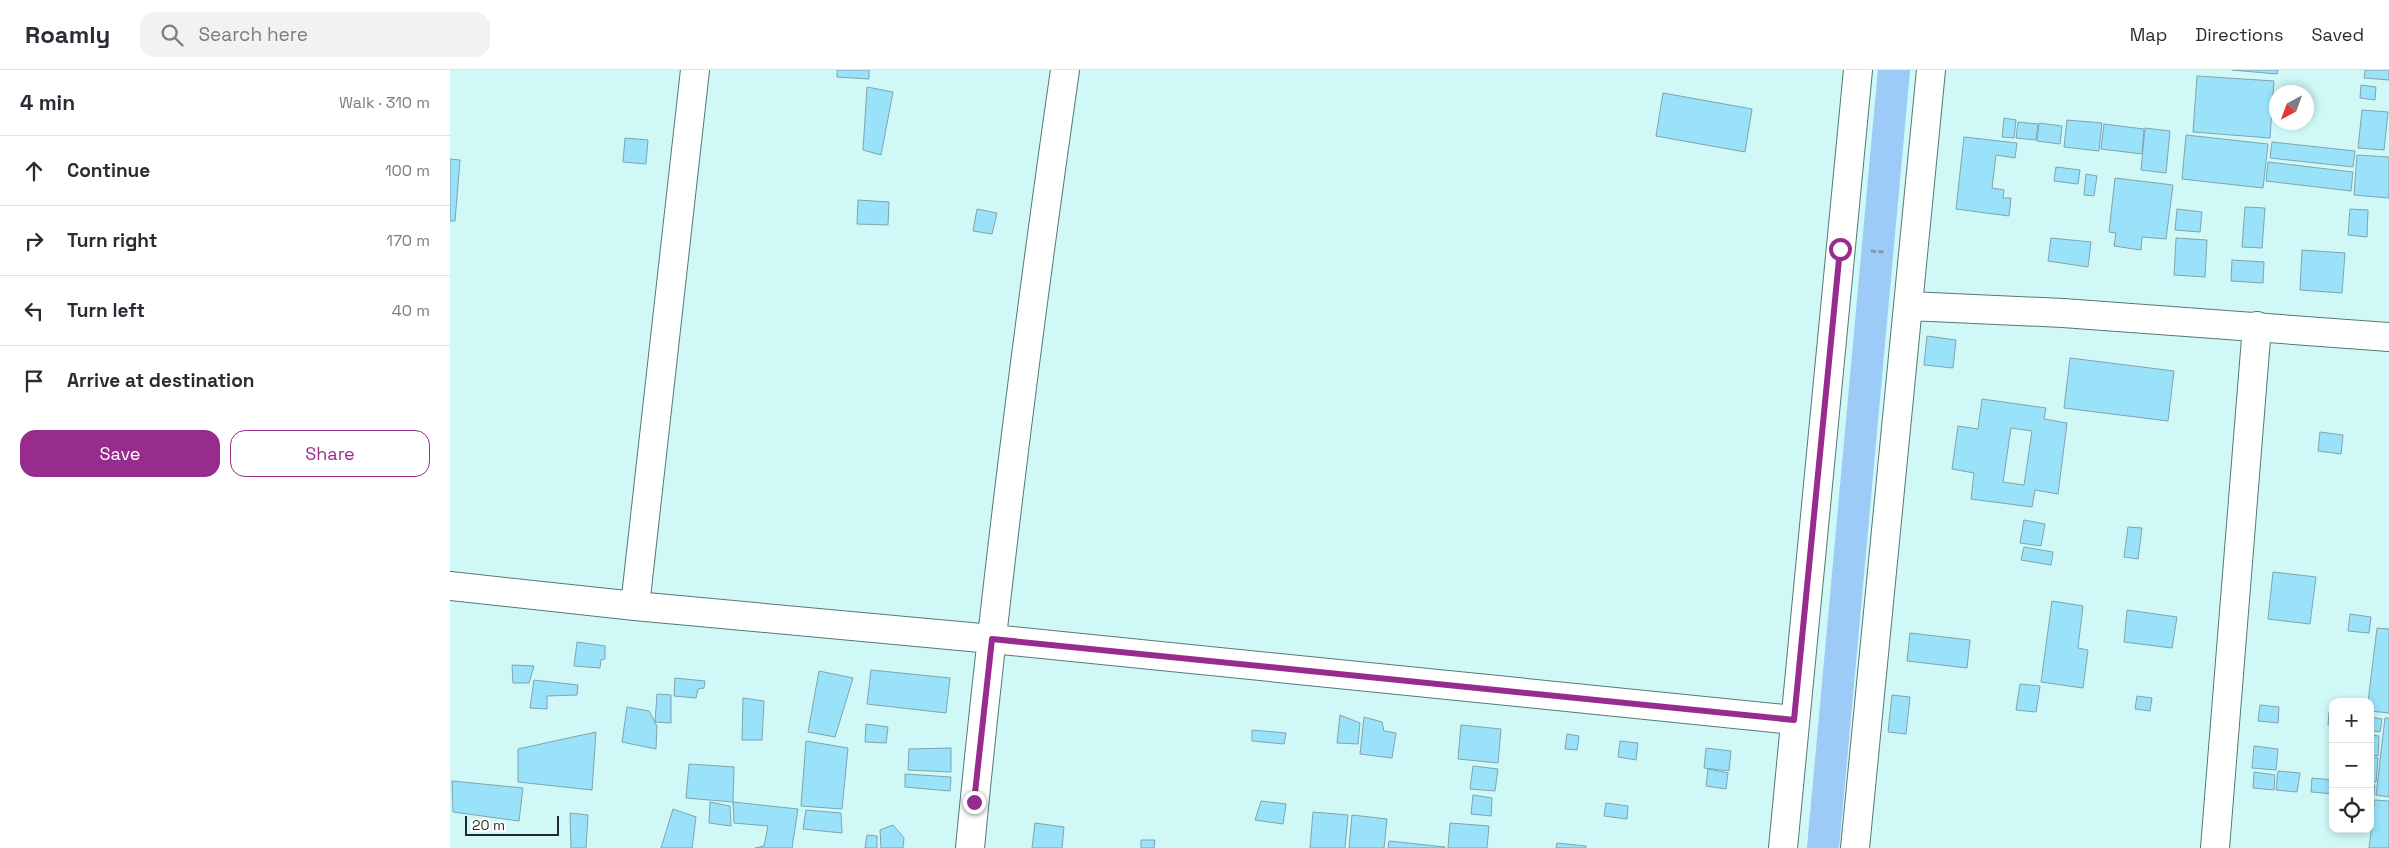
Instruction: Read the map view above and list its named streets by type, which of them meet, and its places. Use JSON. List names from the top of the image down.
{
  "scale_bar": "20 m",
  "north": "bottom left",
  "page": {
    "header": "Roamly",
    "search": "Search here",
    "nav": ["Map", "Directions", "Saved"],
    "heading": ["4 min", "Walk · 310 m"],
    "list": [
      ["Continue", "100 m"],
      ["Turn right", "170 m"],
      ["Turn left", "40 m"],
      "Arrive at destination"
    ],
    "buttons": ["Save", "Share"],
    "map_buttons": ["+", "−"],
    "scale": "20 m"
  }
}
